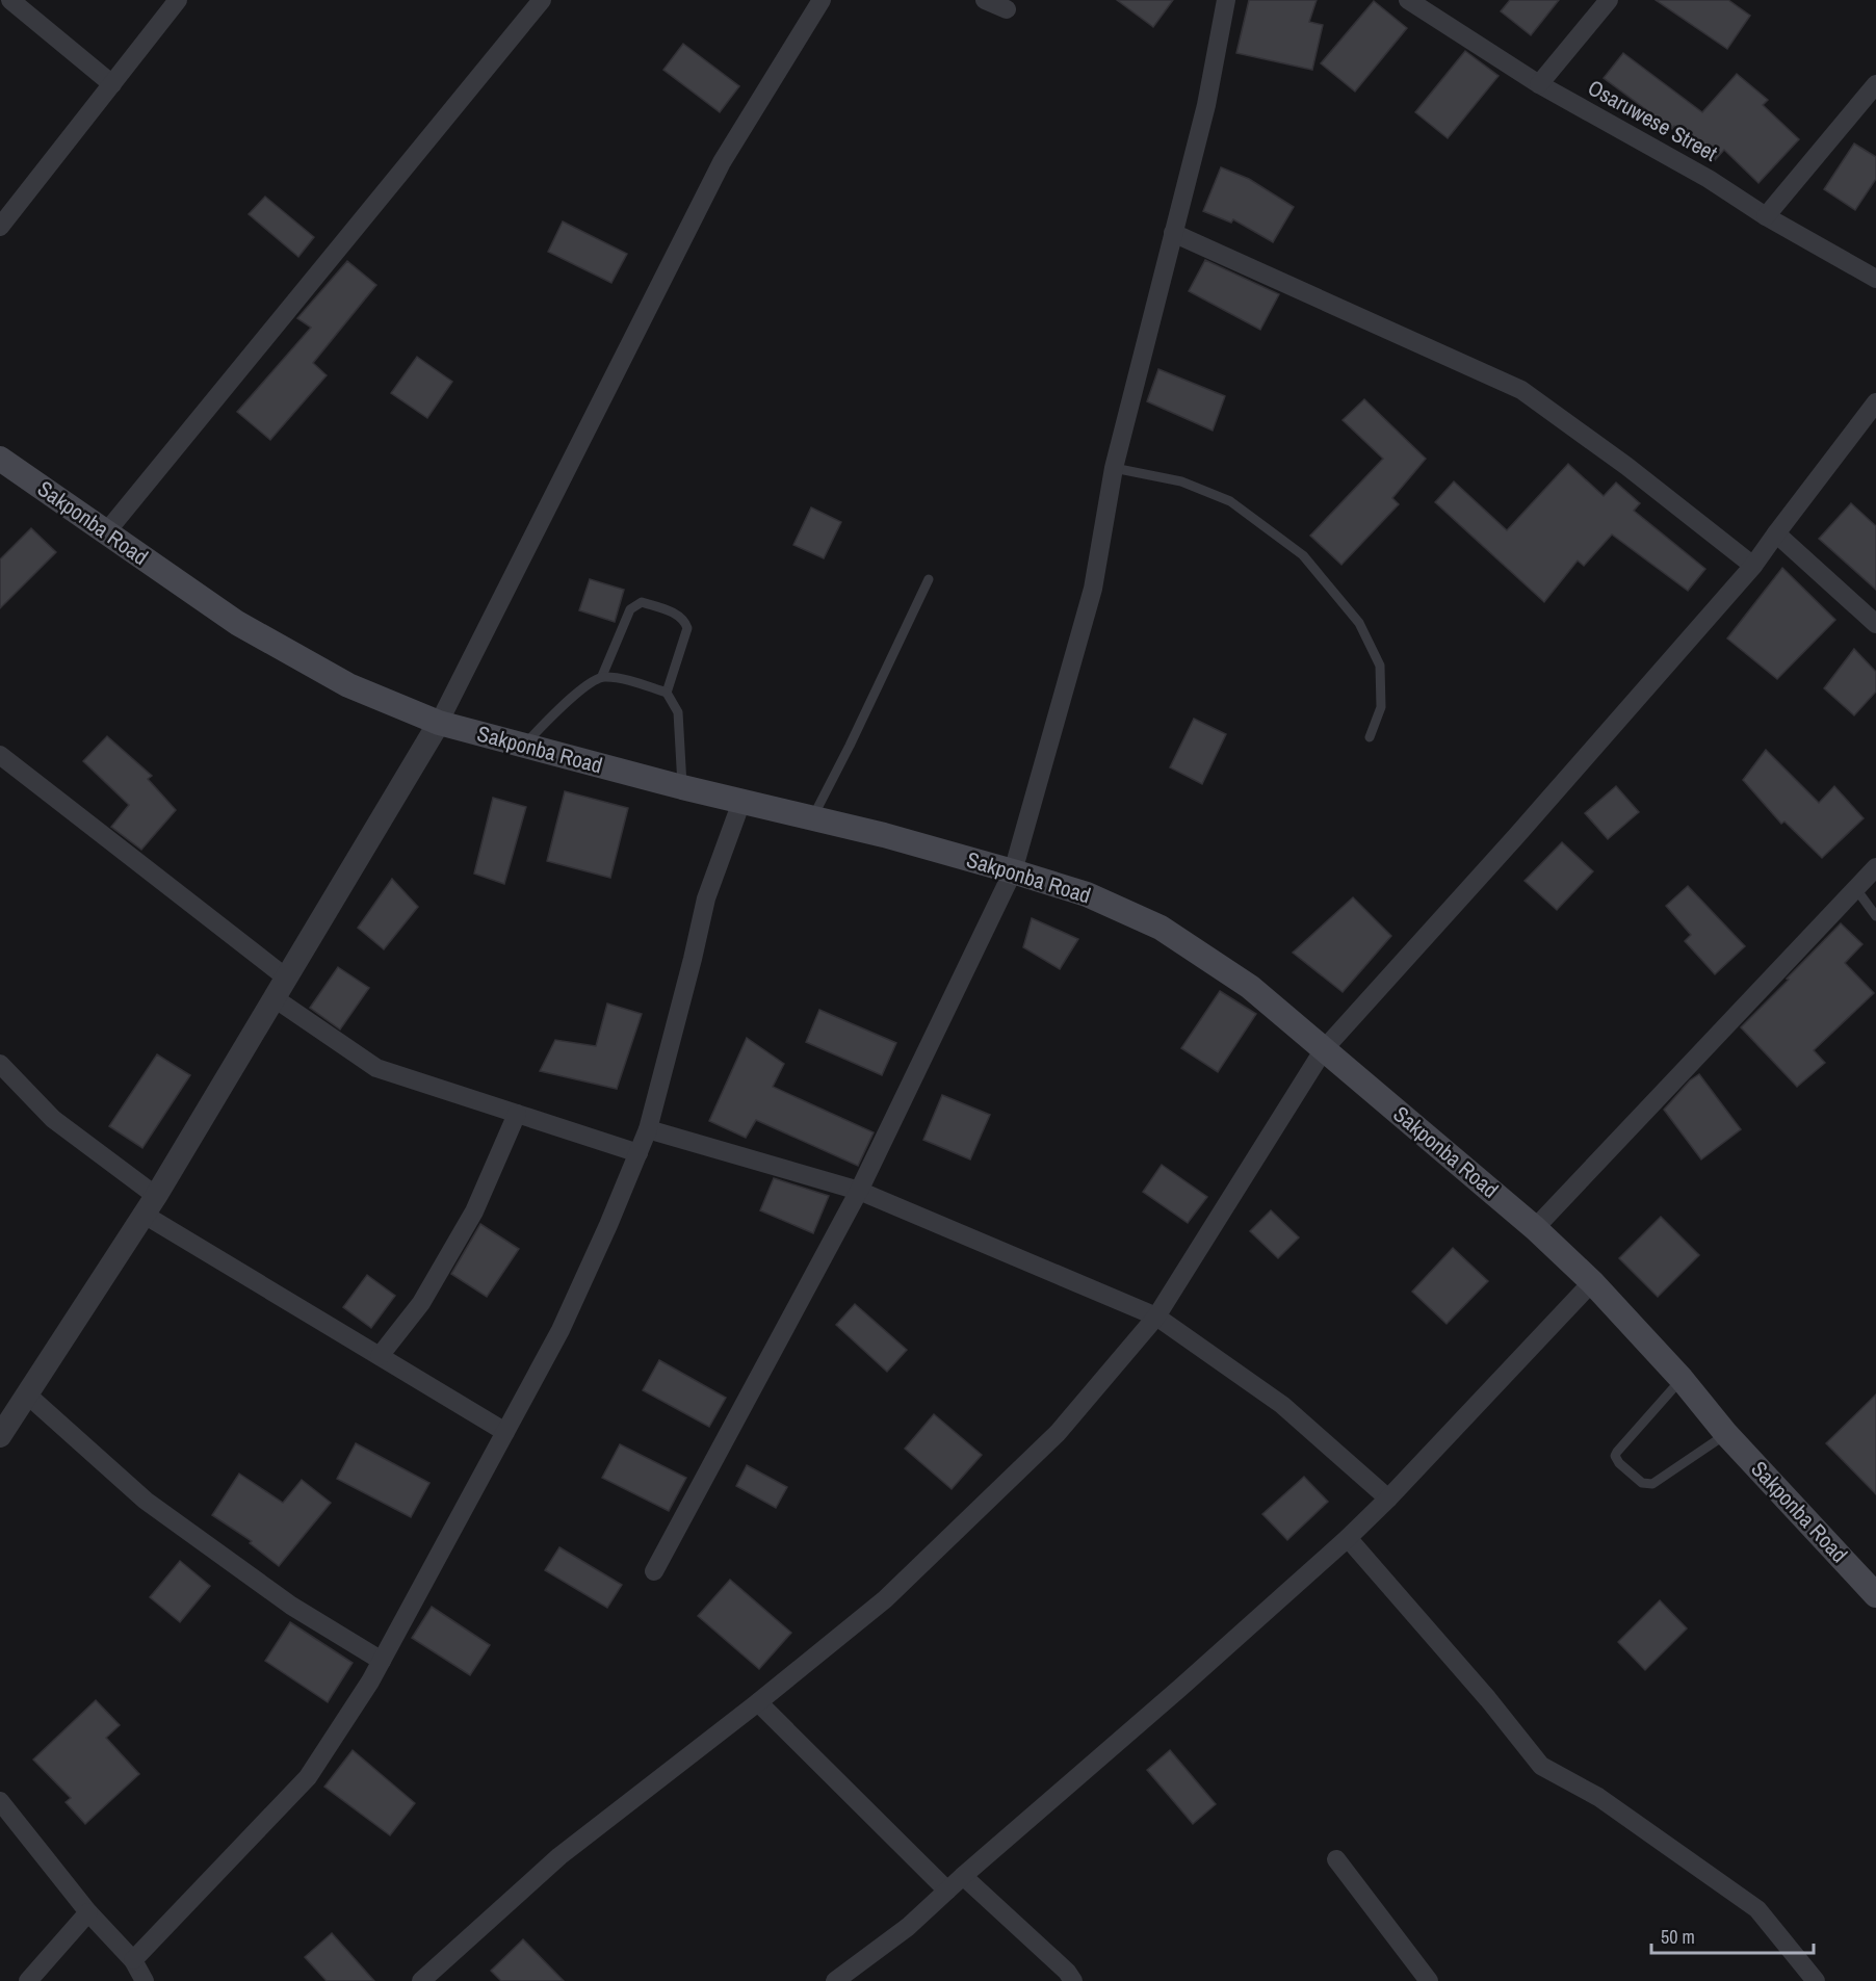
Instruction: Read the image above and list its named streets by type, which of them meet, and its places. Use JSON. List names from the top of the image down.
{
  "streets": {
    "main road": ["Sakponba Road"],
    "street": ["Osaruwese Street"]
  },
  "scale_bar": "50 m"
}
